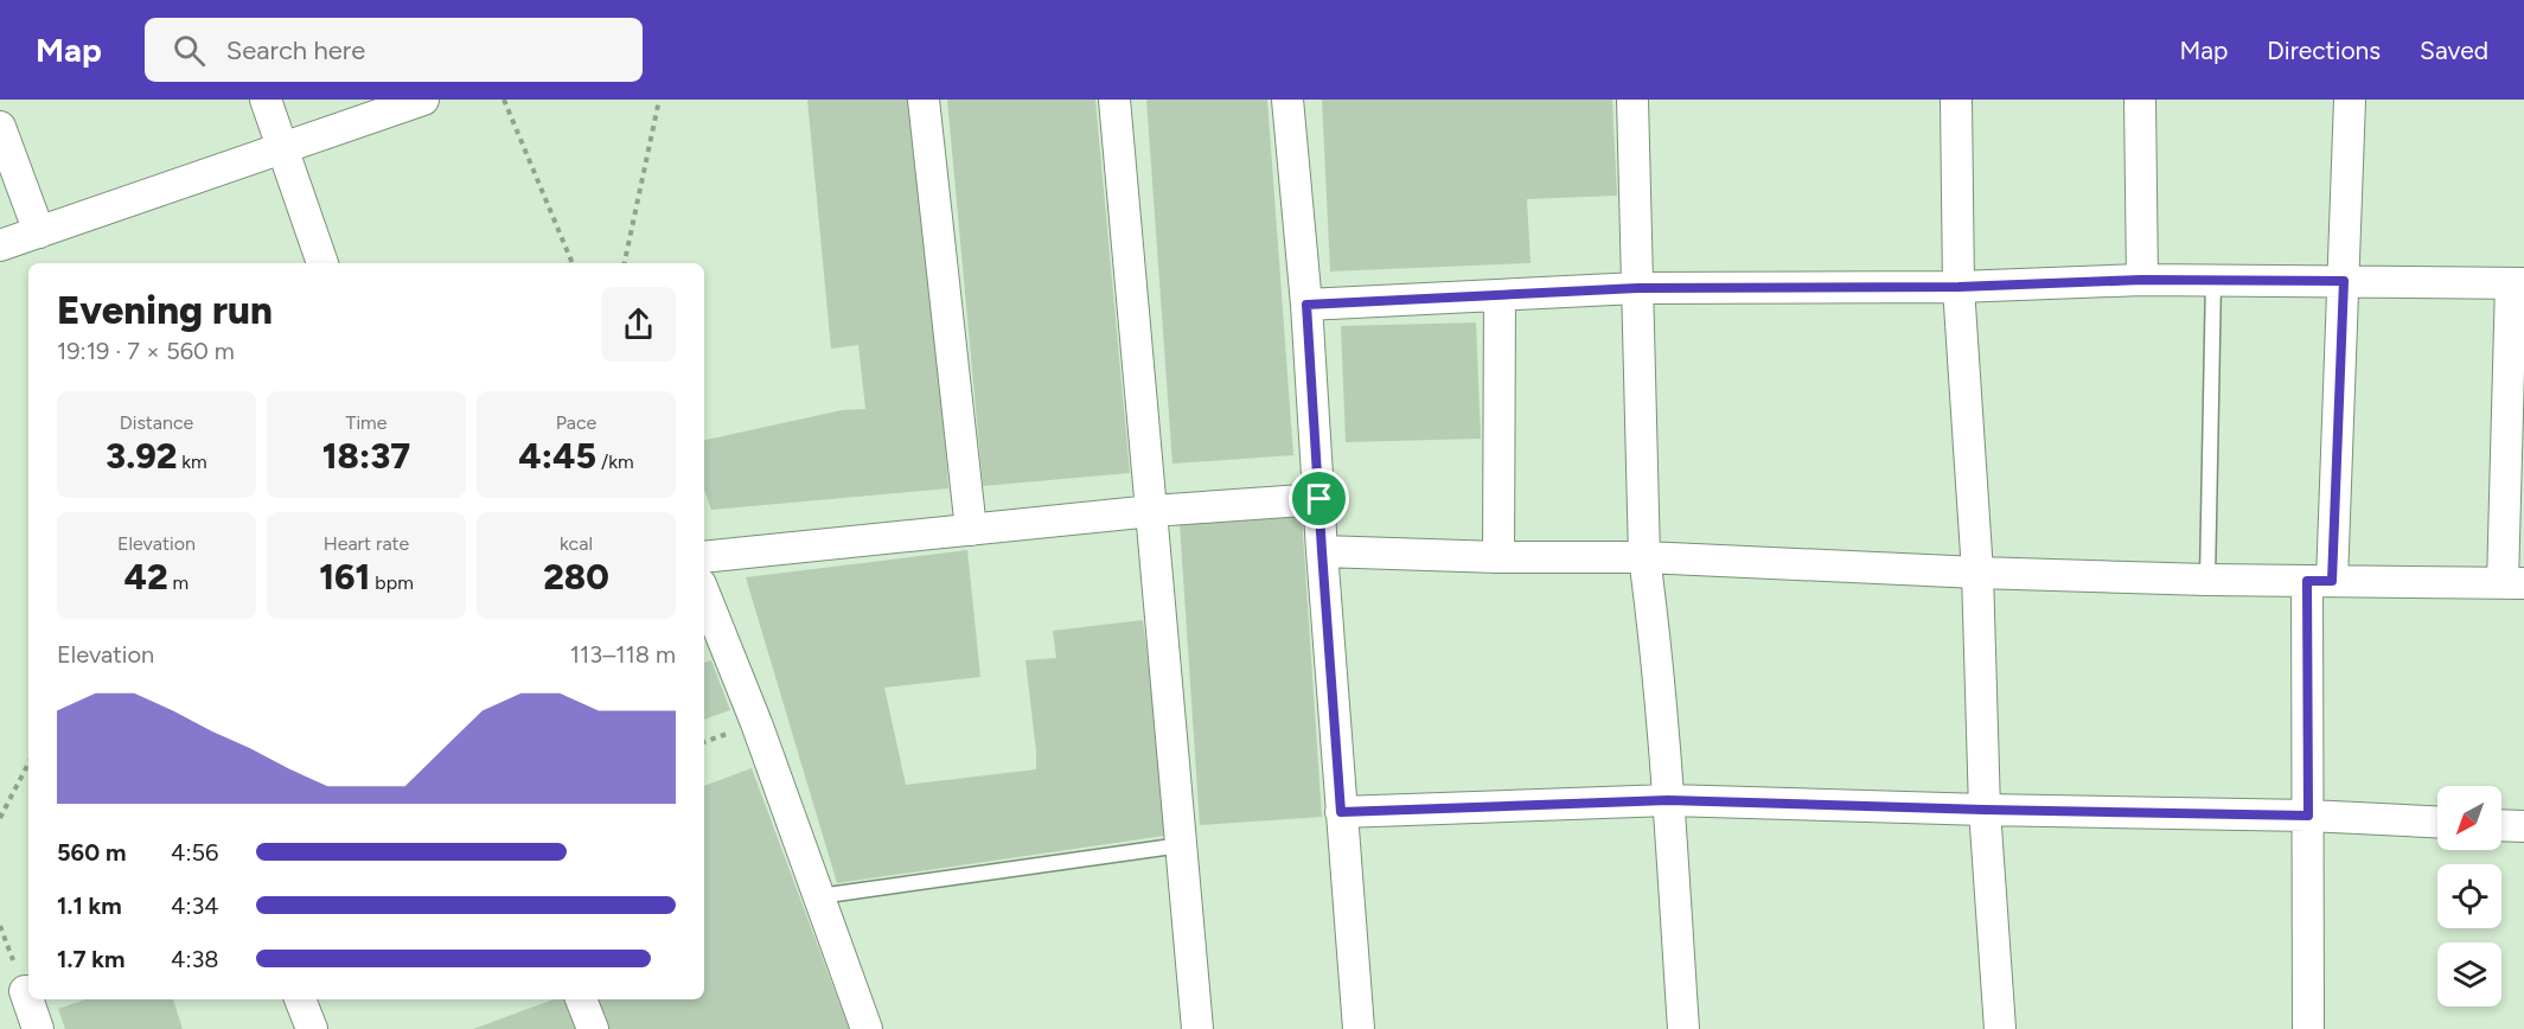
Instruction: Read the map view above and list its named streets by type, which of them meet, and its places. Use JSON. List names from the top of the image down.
{
  "north": "bottom left",
  "page": {
    "header": "Map",
    "search": "Search here",
    "nav": ["Map", "Directions", "Saved"],
    "heading": ["Evening run", "19:19 · 7 × 560 m"],
    "stats": [
      ["Distance", "3.92 km"],
      ["Time", "18:37"],
      ["Pace", "4:45 /km"],
      ["Elevation", "42 m"],
      ["Heart rate", "161 bpm"],
      ["kcal", "280"]
    ],
    "chart": ["Elevation", "113–118 m"],
    "list": [
      {
        "name": "560 m",
        "note": "4:56"
      },
      {
        "name": "1.1 km",
        "note": "4:34"
      },
      {
        "name": "1.7 km",
        "note": "4:38"
      }
    ]
  }
}
